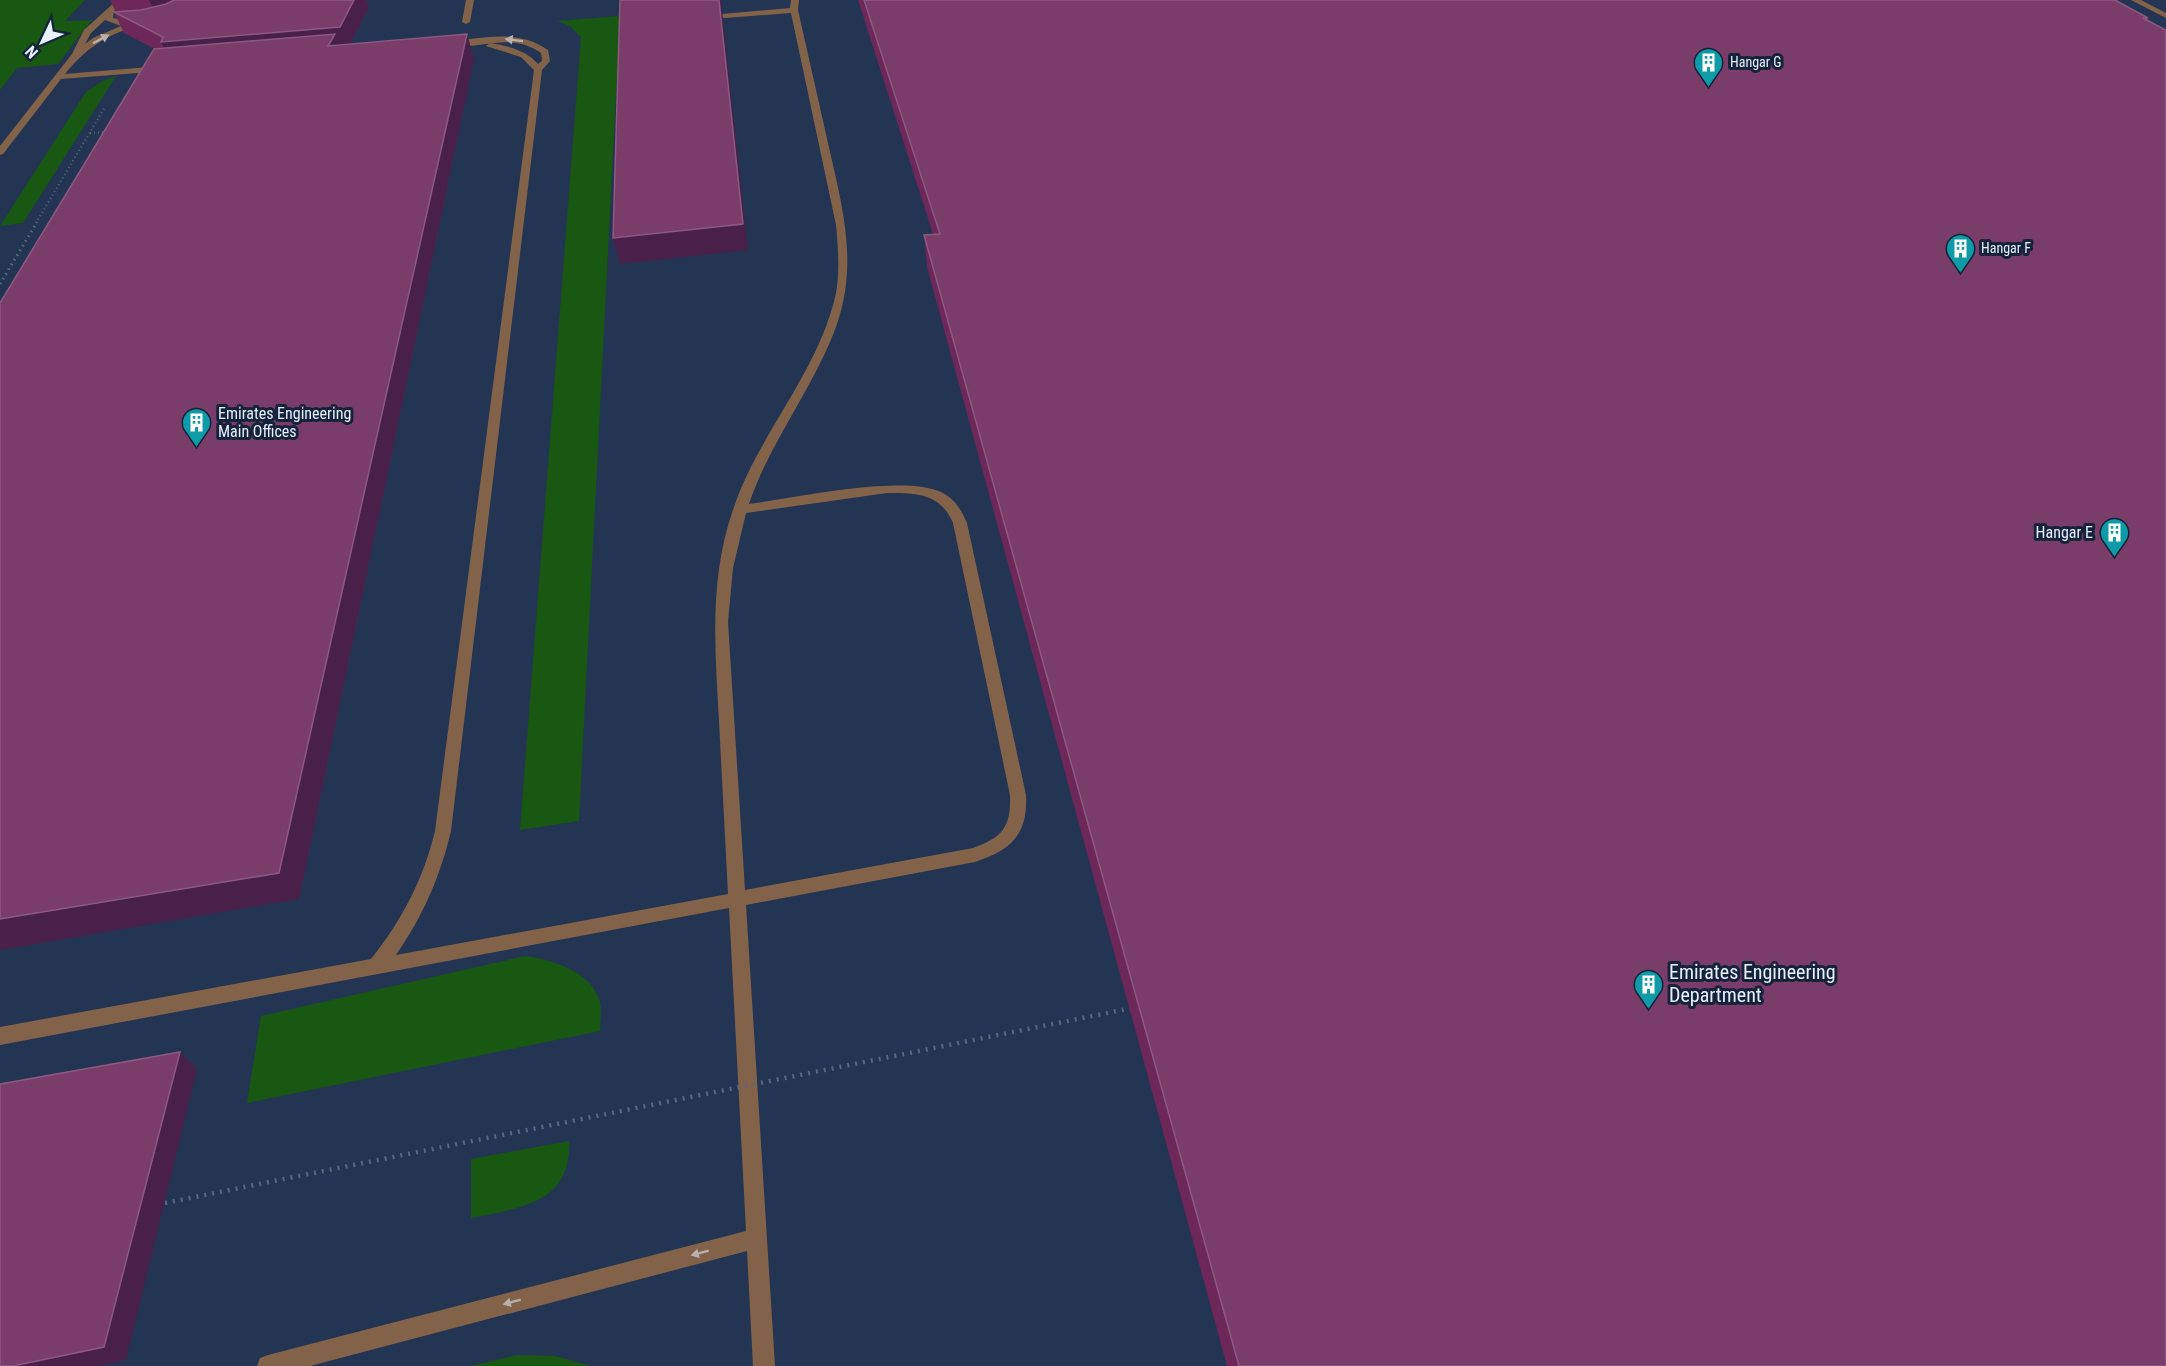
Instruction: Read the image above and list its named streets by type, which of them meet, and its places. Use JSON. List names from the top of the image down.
{
  "places": {
    "building": [
      "Hangar G",
      "Hangar F",
      "Emirates Engineering Main Offices",
      "Hangar E",
      "Emirates Engineering Department"
    ]
  },
  "north": "bottom left"
}
